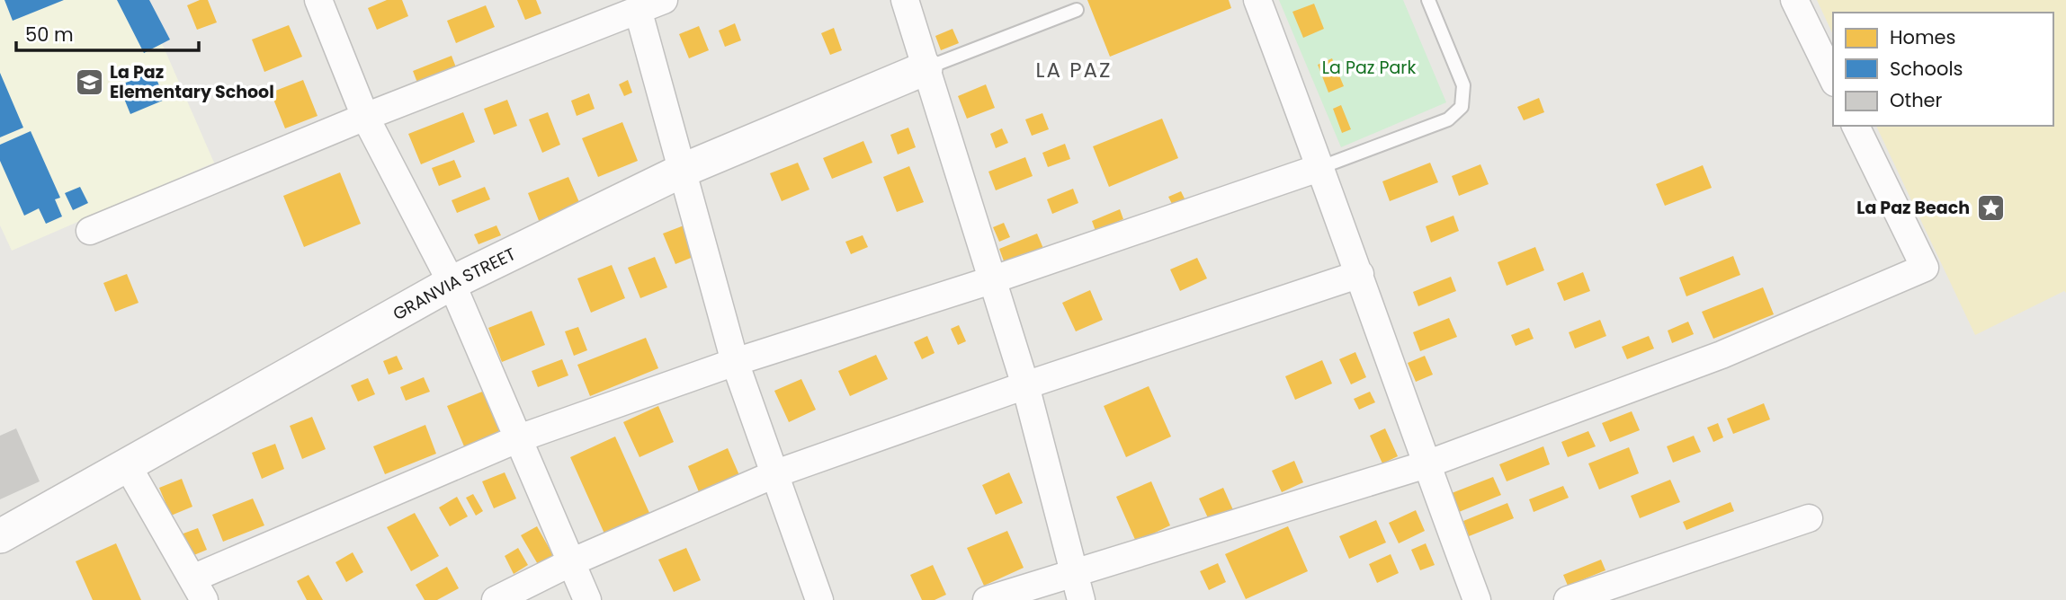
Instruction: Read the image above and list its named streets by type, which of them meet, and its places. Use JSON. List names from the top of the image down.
{
  "streets": {
    "street": ["GRANVIA STREET"]
  },
  "districts": ["LA PAZ"],
  "parks": ["La Paz Park"],
  "places": {
    "school or university": ["La Paz Elementary School"],
    "place": ["La Paz Beach"]
  },
  "legend": ["Homes", "Schools", "Other"],
  "scale_bar": "50 m"
}
